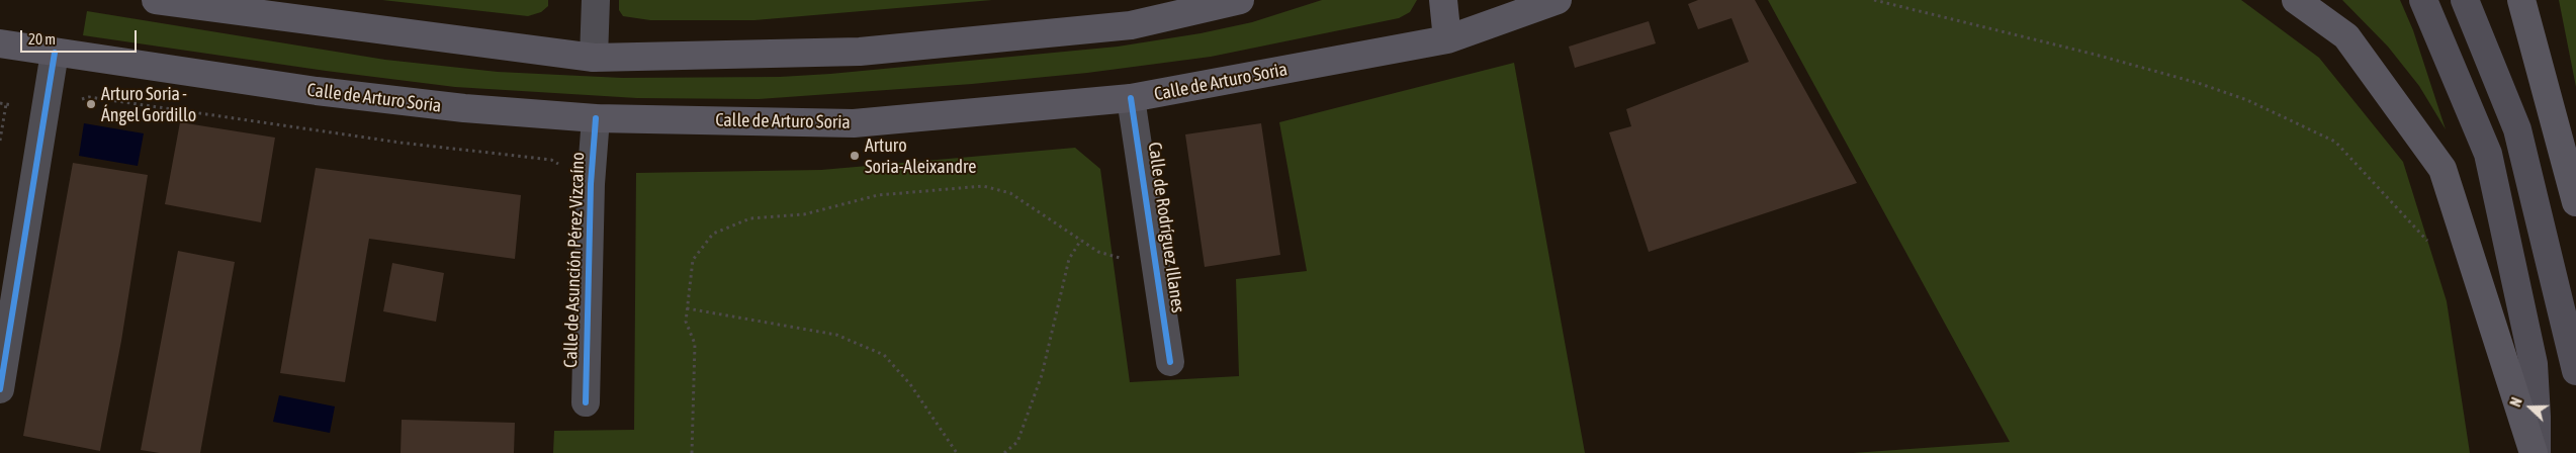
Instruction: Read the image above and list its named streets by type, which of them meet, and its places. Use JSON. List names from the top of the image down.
{
  "streets": {
    "main road": ["Calle de Arturo Soria"],
    "street": ["Calle de Rodríguez Illanes", "Calle de Asunción Pérez Vizcaíno"]
  },
  "crossings": [
    ["Calle de Arturo Soria", "Calle de Rodríguez Illanes"],
    ["Calle de Arturo Soria", "Calle de Asunción Pérez Vizcaíno"]
  ],
  "places": ["Arturo Soria - Ángel Gordillo", "Arturo Soria-Aleixandre"],
  "scale_bar": "20 m",
  "north": "left"
}
